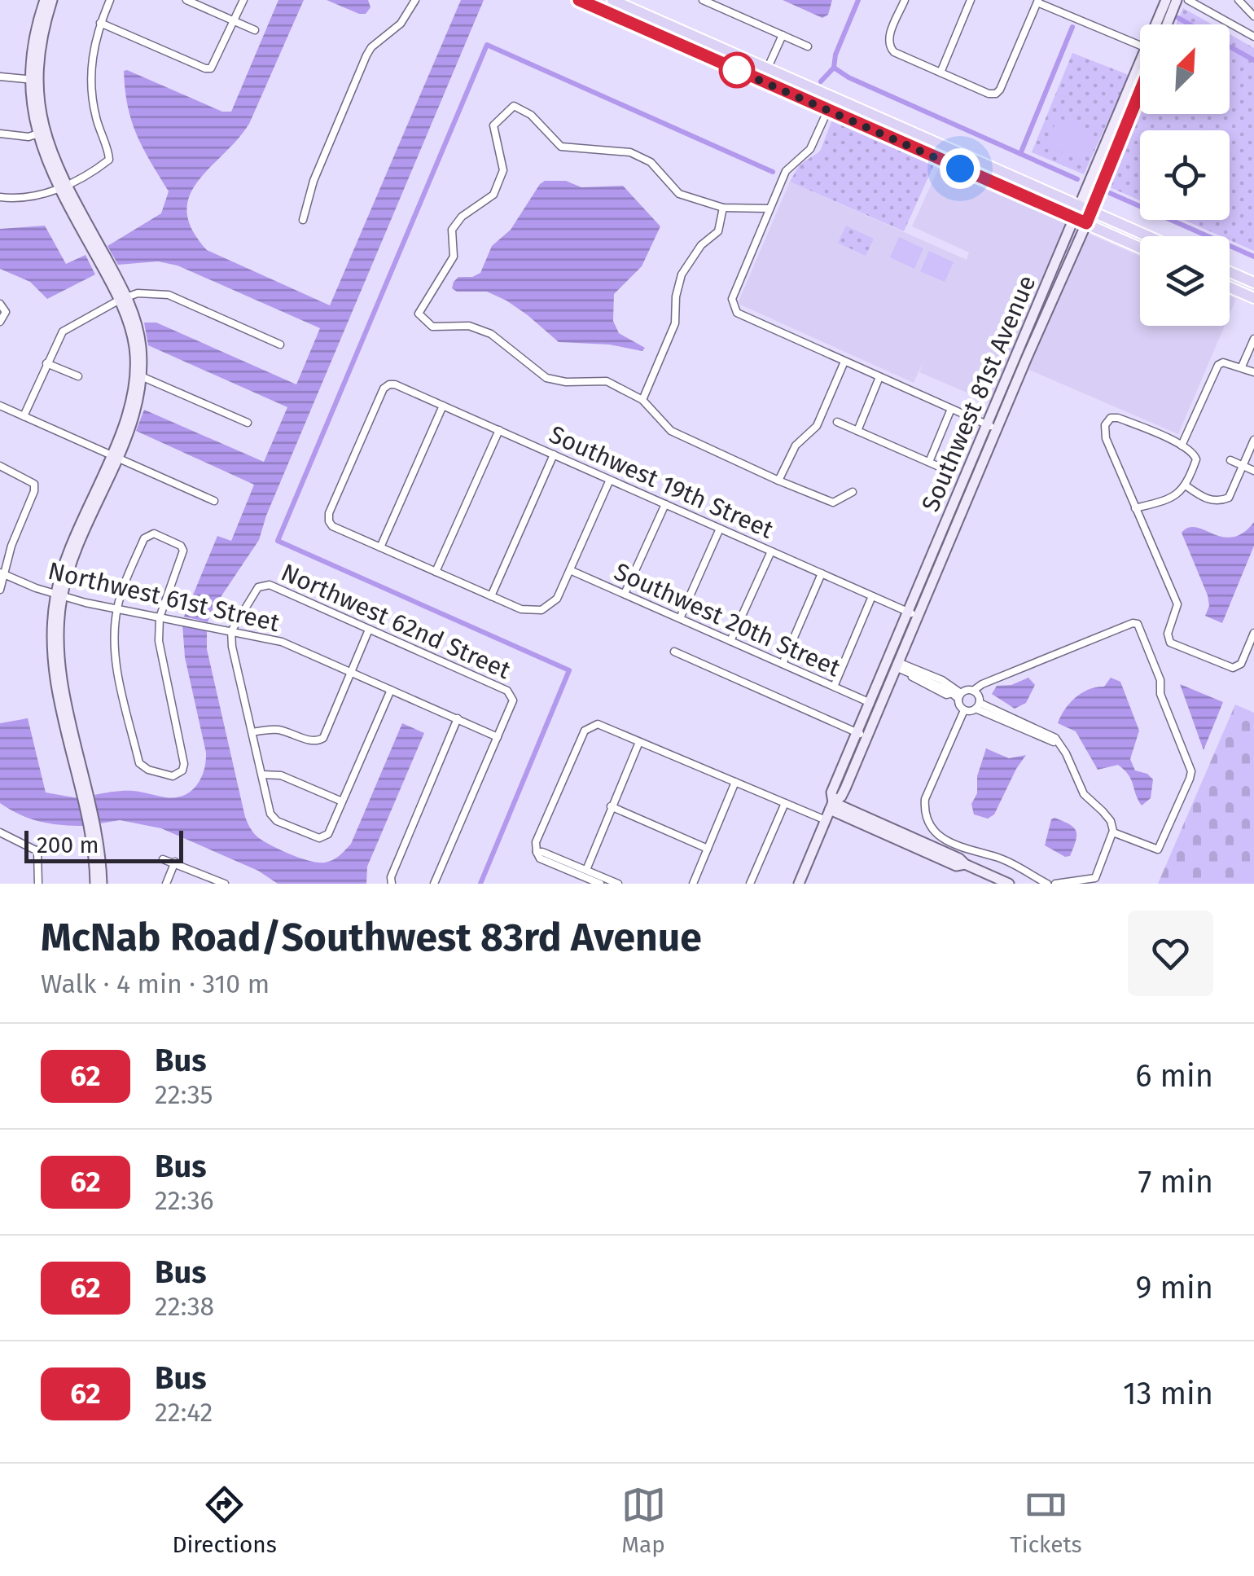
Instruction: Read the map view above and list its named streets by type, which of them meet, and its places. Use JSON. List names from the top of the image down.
{
  "streets": {
    "street": [
      "Southwest 81st Avenue",
      "Southwest 19th Street",
      "Northwest 61st Street",
      "Southwest 20th Street",
      "Northwest 62nd Street"
    ]
  },
  "crossings": [
    ["Southwest 81st Avenue", "Southwest 19th Street"],
    ["Southwest 81st Avenue", "Southwest 20th Street"],
    ["Northwest 61st Street", "Northwest 62nd Street"]
  ],
  "lines": ["bus line 62"],
  "scale_bar": "200 m",
  "north": "top right",
  "page": {
    "scale": "200 m",
    "heading": ["McNab Road/Southwest 83rd Avenue", "Walk · 4 min · 310 m"],
    "list": [
      {
        "mark": "62",
        "name": "Bus",
        "note": "22:35",
        "value": "6 min"
      },
      {
        "mark": "62",
        "name": "Bus",
        "note": "22:36",
        "value": "7 min"
      },
      {
        "mark": "62",
        "name": "Bus",
        "note": "22:38",
        "value": "9 min"
      },
      {
        "mark": "62",
        "name": "Bus",
        "note": "22:42",
        "value": "13 min"
      }
    ],
    "tabs": ["Directions", "Map", "Tickets"]
  }
}
